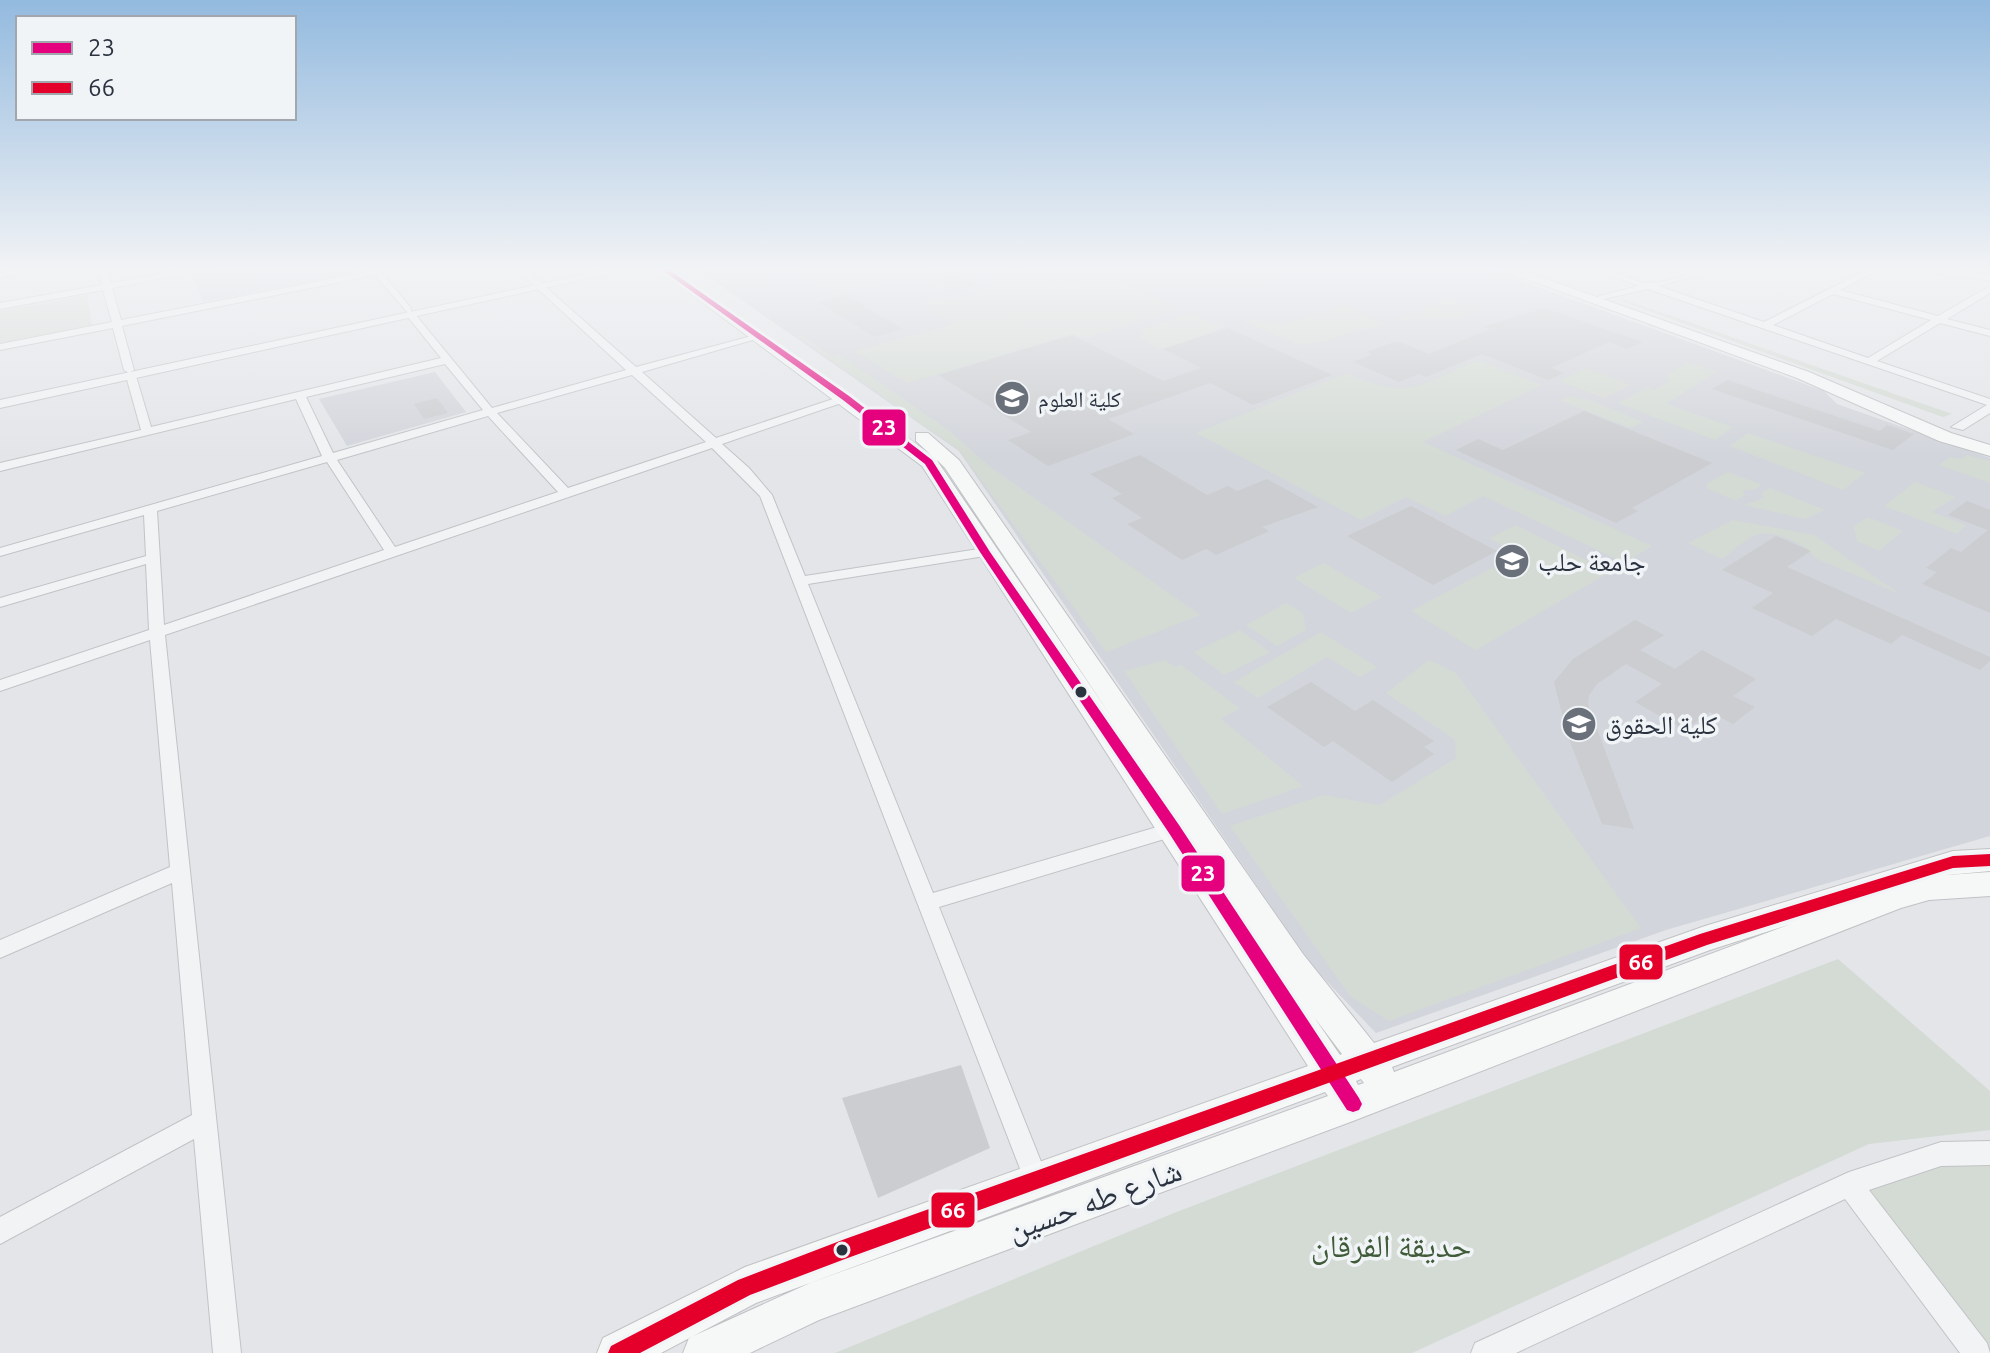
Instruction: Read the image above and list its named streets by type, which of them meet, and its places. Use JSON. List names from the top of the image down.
{
  "streets": {
    "main road": ["شارع طه حسين"]
  },
  "parks": ["حديقة الفرقان"],
  "places": {
    "school or university": ["كلية العلوم", "جامعة حلب", "كلية الحقوق"]
  },
  "lines": ["transit line 23", "transit line 66"],
  "legend": ["23", "66"]
}
